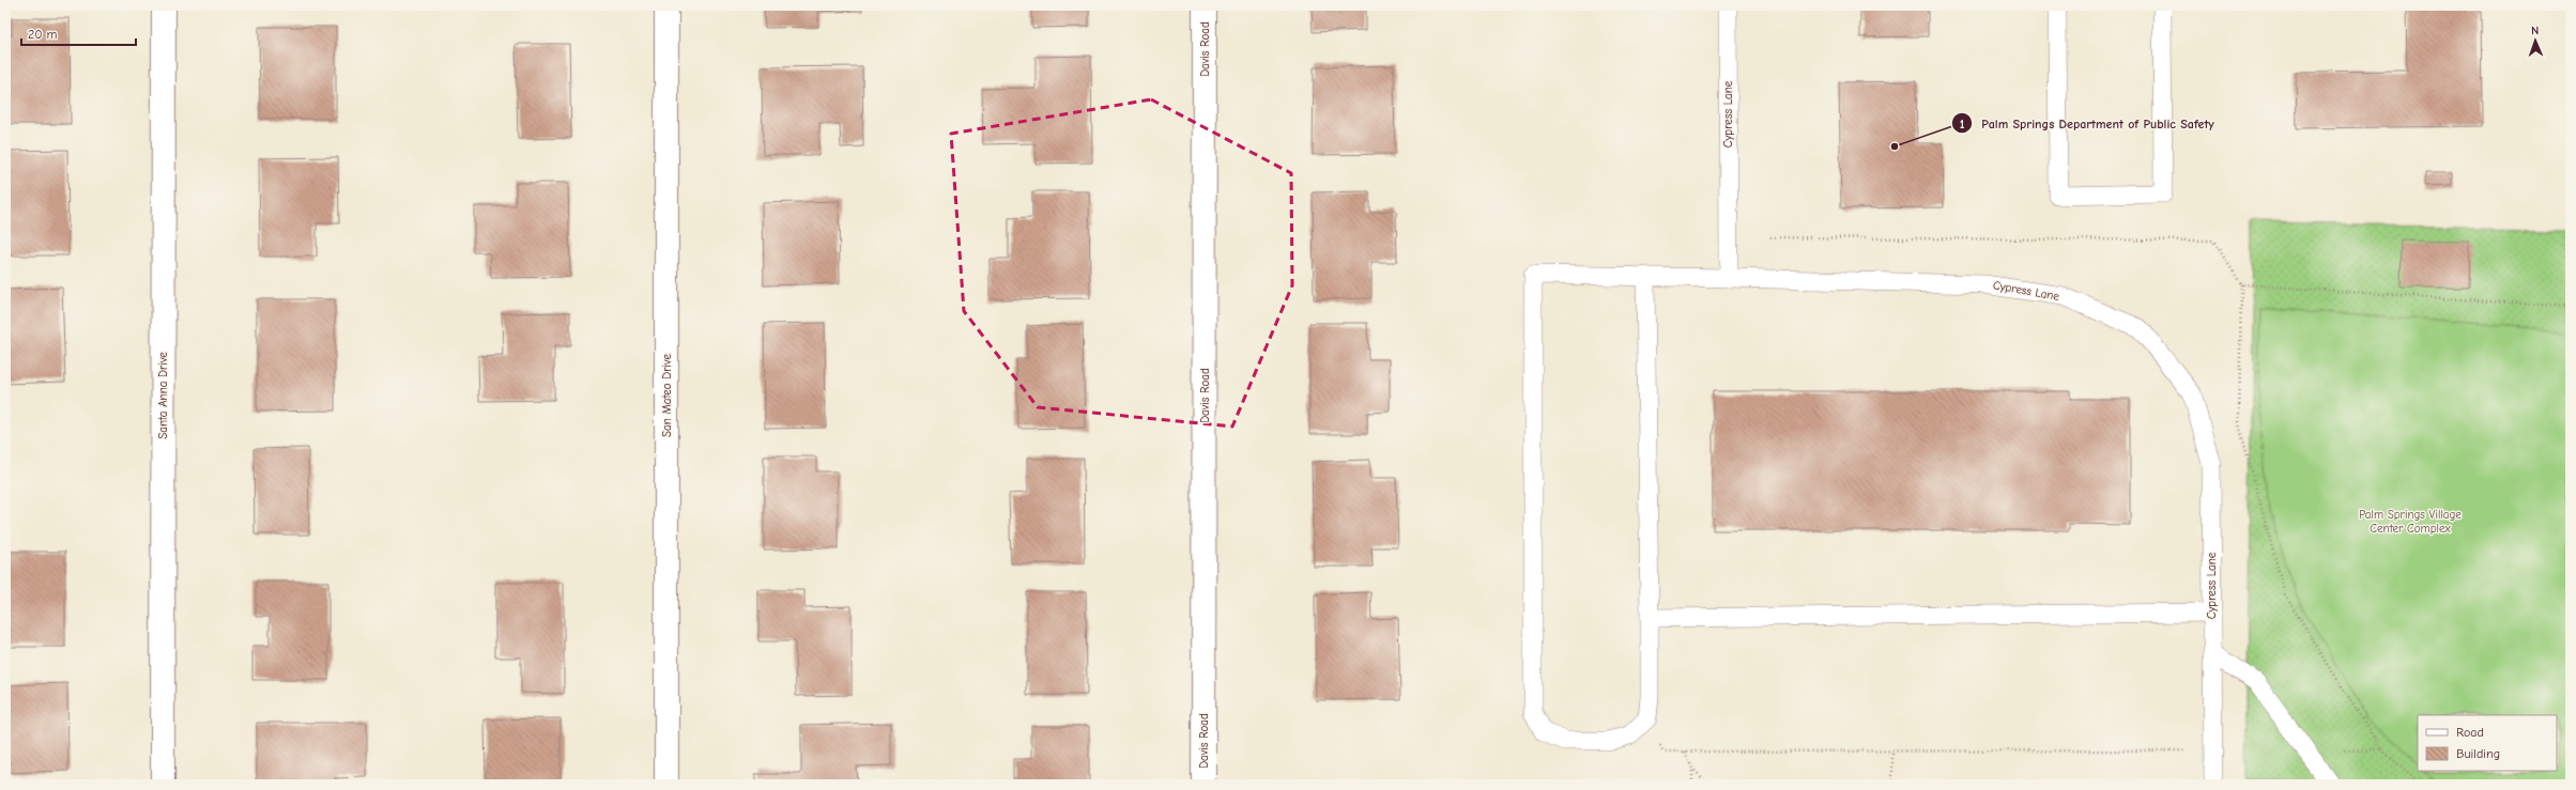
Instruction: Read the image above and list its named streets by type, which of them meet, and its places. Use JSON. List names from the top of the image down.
{
  "streets": {
    "street": ["Davis Road", "Santa Anna Drive", "San Mateo Drive"],
    "lane": ["Cypress Lane"]
  },
  "parks": ["Palm Springs Village Center Complex"],
  "places": ["Palm Springs Department of Public Safety"],
  "legend": ["Road", "Building"],
  "scale_bar": "20 m",
  "north": "top"
}
